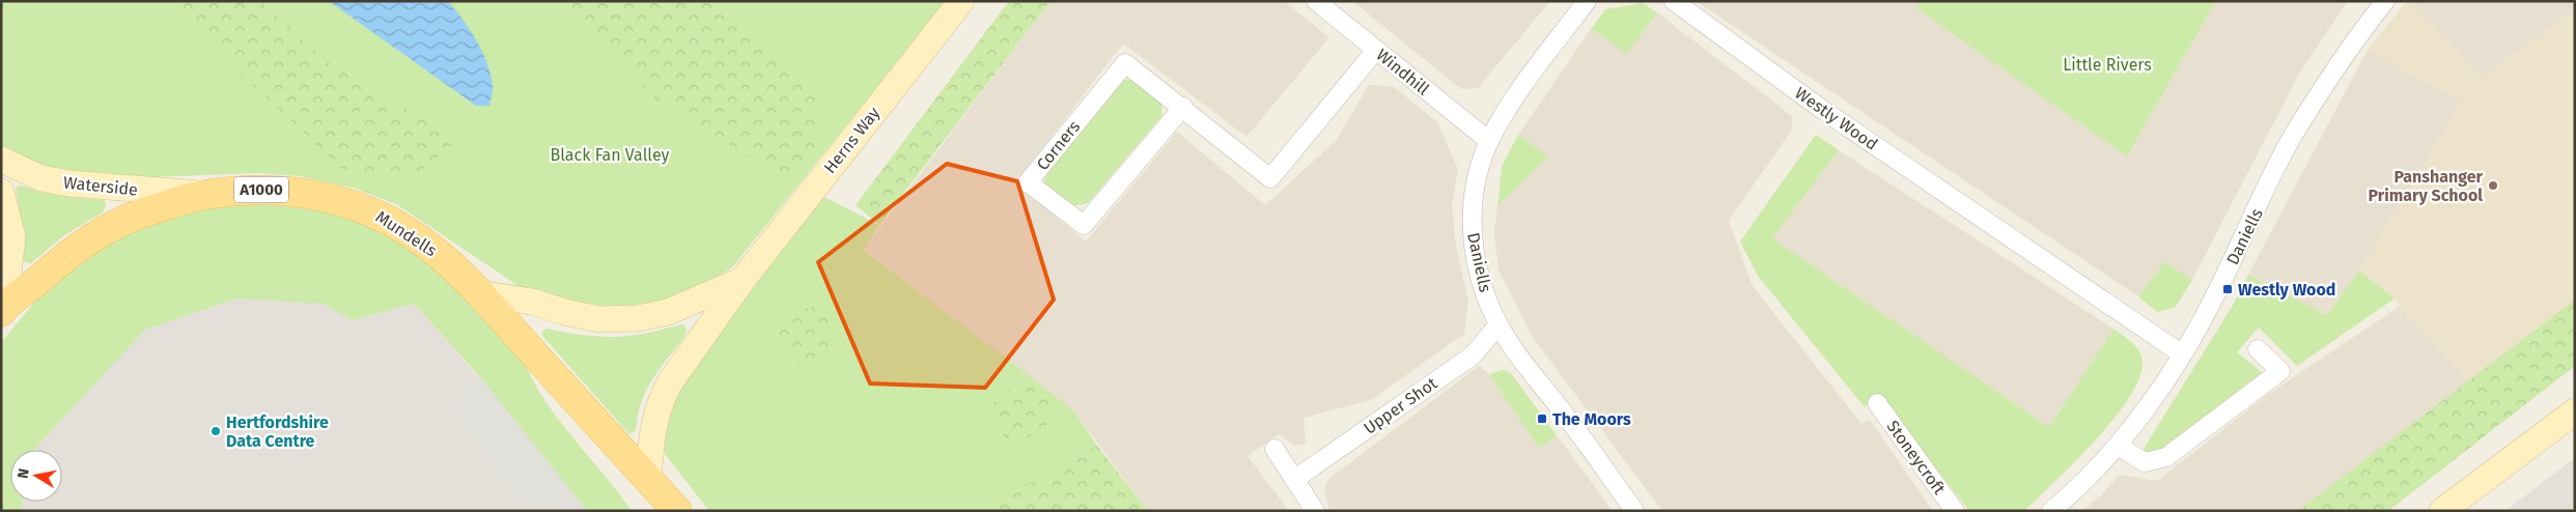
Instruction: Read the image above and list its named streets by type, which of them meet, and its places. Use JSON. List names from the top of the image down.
{
  "streets": {
    "main road": ["A1000", "Mundells"],
    "street": [
      "Windhill",
      "Westly Wood",
      "Herns Way",
      "Corners",
      "Waterside",
      "Daniells",
      "Upper Shot",
      "Stoneycroft"
    ]
  },
  "crossings": [
    ["Windhill", "Corners"],
    ["Windhill", "Daniells"],
    ["Westly Wood", "Daniells"],
    ["Herns Way", "Mundells"],
    ["Waterside", "Mundells"],
    ["Daniells", "Upper Shot"]
  ],
  "parks": ["Little Rivers", "Black Fan Valley"],
  "places": {
    "other": ["Panshanger Primary School", "Hertfordshire Data Centre"],
    "transit": ["Westly Wood", "The Moors"]
  },
  "north": "left"
}
